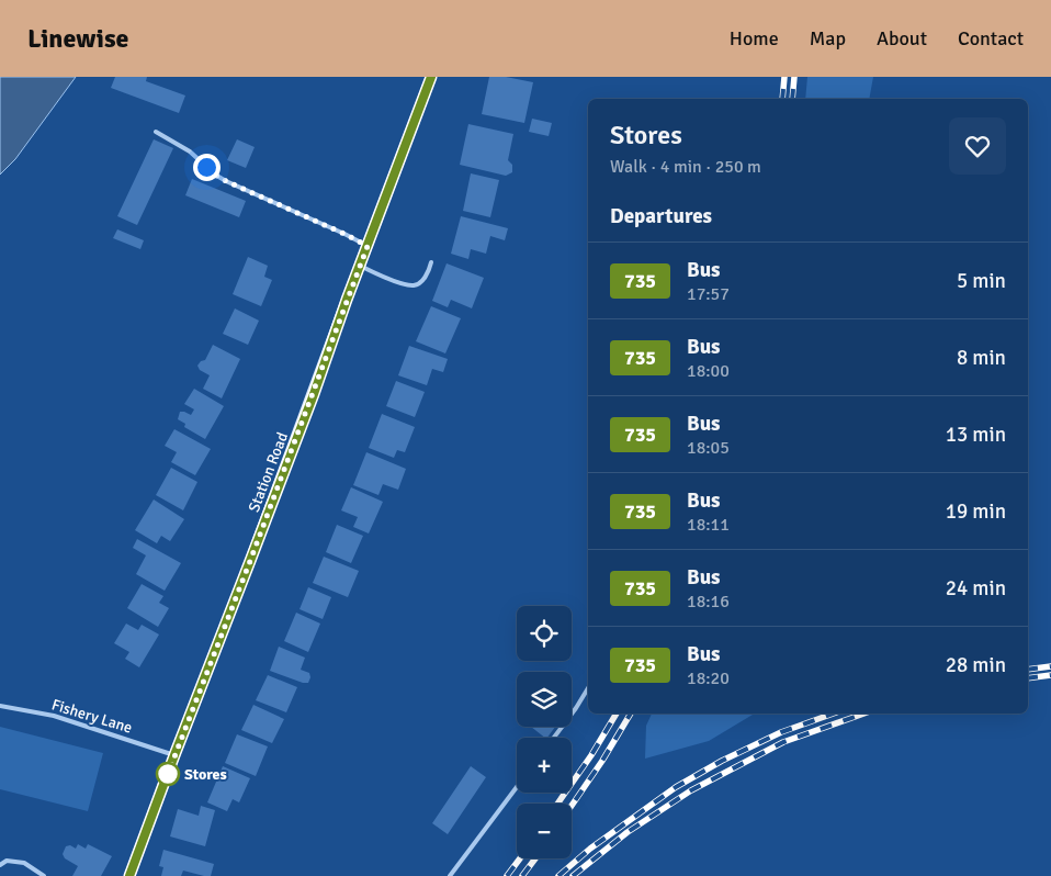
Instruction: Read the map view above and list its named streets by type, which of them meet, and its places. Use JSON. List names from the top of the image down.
{
  "streets": {
    "street": ["Station Road"],
    "lane": ["Fishery Lane"]
  },
  "crossings": [
    ["Station Road", "Fishery Lane"]
  ],
  "places": ["Stores"],
  "lines": ["bus line 735"],
  "page": {
    "header": "Linewise",
    "nav": [
      "Home",
      "Map",
      "About",
      "Contact"
    ],
    "heading": [
      ["Stores", "Walk · 4 min · 250 m"],
      "Departures"
    ],
    "list": [
      {
        "mark": "735",
        "name": "Bus",
        "note": "17:57",
        "value": "5 min"
      },
      {
        "mark": "735",
        "name": "Bus",
        "note": "18:00",
        "value": "8 min"
      },
      {
        "mark": "735",
        "name": "Bus",
        "note": "18:05",
        "value": "13 min"
      },
      {
        "mark": "735",
        "name": "Bus",
        "note": "18:11",
        "value": "19 min"
      },
      {
        "mark": "735",
        "name": "Bus",
        "note": "18:16",
        "value": "24 min"
      },
      {
        "mark": "735",
        "name": "Bus",
        "note": "18:20",
        "value": "28 min"
      }
    ],
    "map_buttons": ["+", "−"]
  }
}
